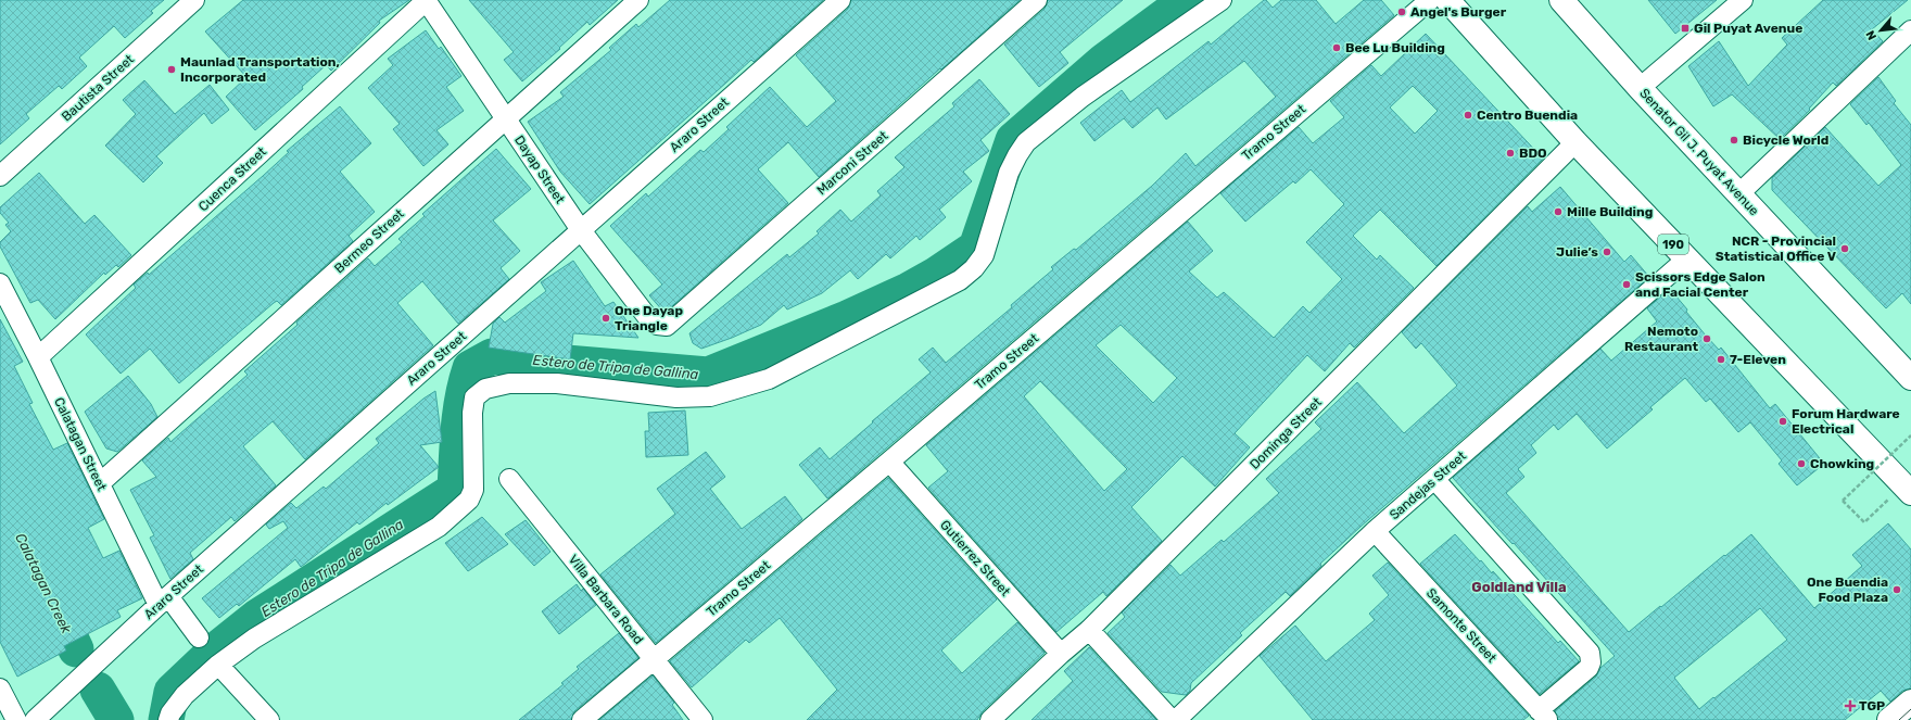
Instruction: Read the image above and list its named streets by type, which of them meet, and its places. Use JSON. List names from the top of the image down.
{
  "streets": {
    "main road": ["Senator Gil J. Puyat Avenue", "190"],
    "street": [
      "Bautista Street",
      "Araro Street",
      "Tramo Street",
      "Marconi Street",
      "Dayap Street",
      "Cuenca Street",
      "Bermeo Street",
      "Dominga Street",
      "Calatagan Street",
      "Sandejas Street",
      "Gutierrez Street",
      "Villa Barbara Road",
      "Samonte Street"
    ]
  },
  "crossings": [
    ["Araro Street", "Dayap Street"],
    ["Araro Street", "Calatagan Street"],
    ["Tramo Street", "Gutierrez Street"],
    ["Tramo Street", "Villa Barbara Road"],
    ["Marconi Street", "Dayap Street"],
    ["Dayap Street", "Cuenca Street"],
    ["Dayap Street", "Bermeo Street"],
    ["Cuenca Street", "Calatagan Street"],
    ["Bermeo Street", "Calatagan Street"],
    ["190", "Dominga Street"],
    ["190", "Sandejas Street"],
    ["Dominga Street", "Gutierrez Street"],
    ["Sandejas Street", "Samonte Street"]
  ],
  "districts": ["Goldland Villa"],
  "water": ["Estero de Tripa de Gallina", "Calatagan Creek"],
  "places": {
    "other": [
      "Angel's Burger",
      "Bee Lu Building",
      "Maunlad Transportation, Incorporated",
      "Centro Buendia",
      "Bicycle World",
      "BDO",
      "Mille Building",
      "NCR - Provincial Statistical Office V",
      "Julie’s",
      "Scissors Edge Salon and Facial Center",
      "One Dayap Triangle",
      "Nemoto Restaurant",
      "7-Eleven",
      "Forum Hardware Electrical",
      "Chowking",
      "One Buendia Food Plaza"
    ],
    "transit": ["Gil Puyat Avenue"],
    "health": ["TGP"]
  },
  "north": "bottom left"
}
